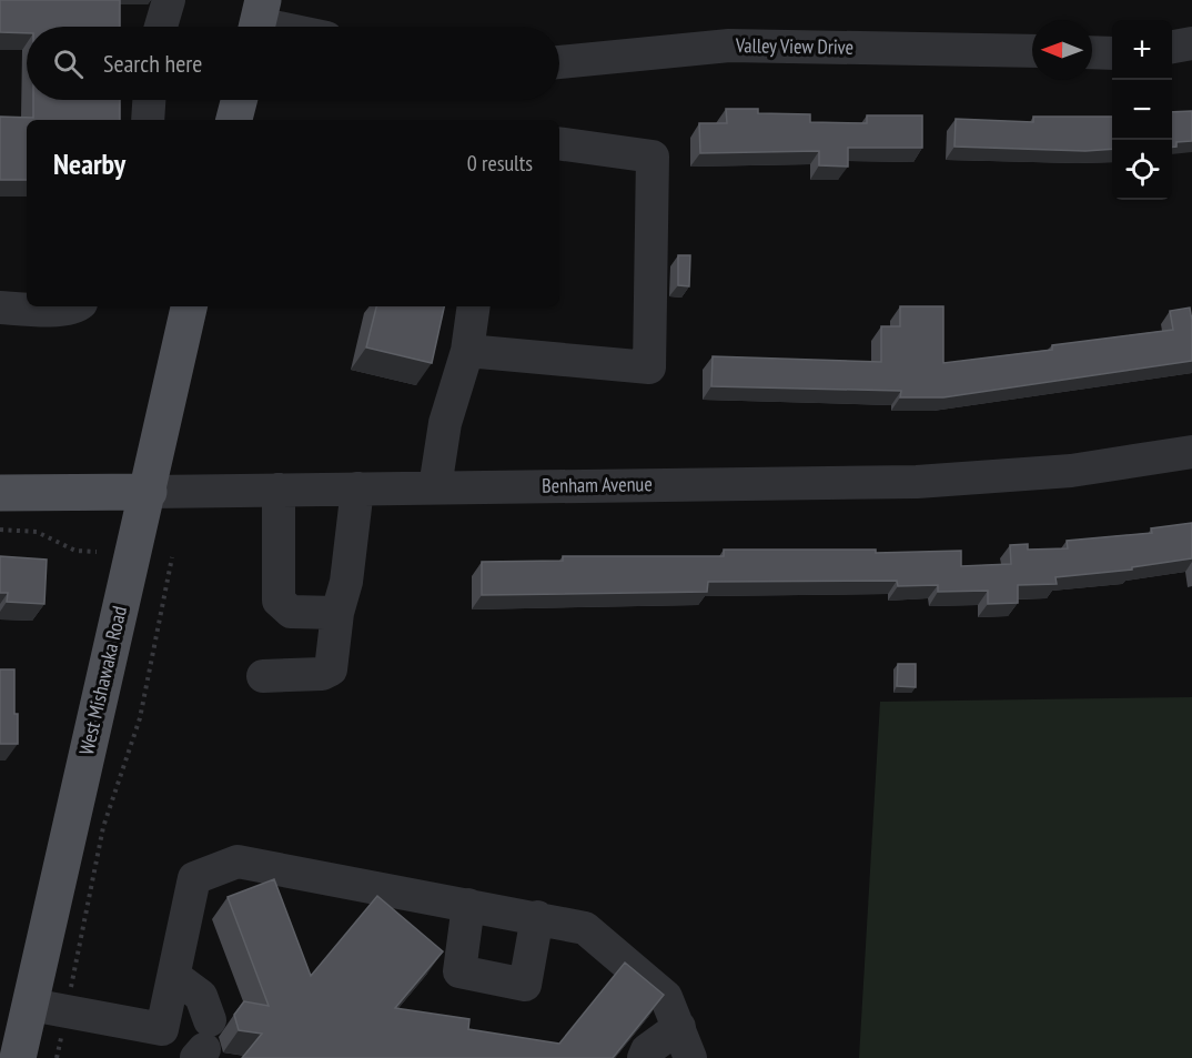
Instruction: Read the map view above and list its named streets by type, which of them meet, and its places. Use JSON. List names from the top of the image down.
{
  "streets": {
    "main road": ["Benham Avenue", "West Mishawaka Road"],
    "street": ["Valley View Drive"]
  },
  "crossings": [
    ["Benham Avenue", "West Mishawaka Road"]
  ],
  "north": "left",
  "page": {
    "map_buttons": ["+", "−"],
    "search": "Search here",
    "heading": ["Nearby", "0 results"]
  }
}
